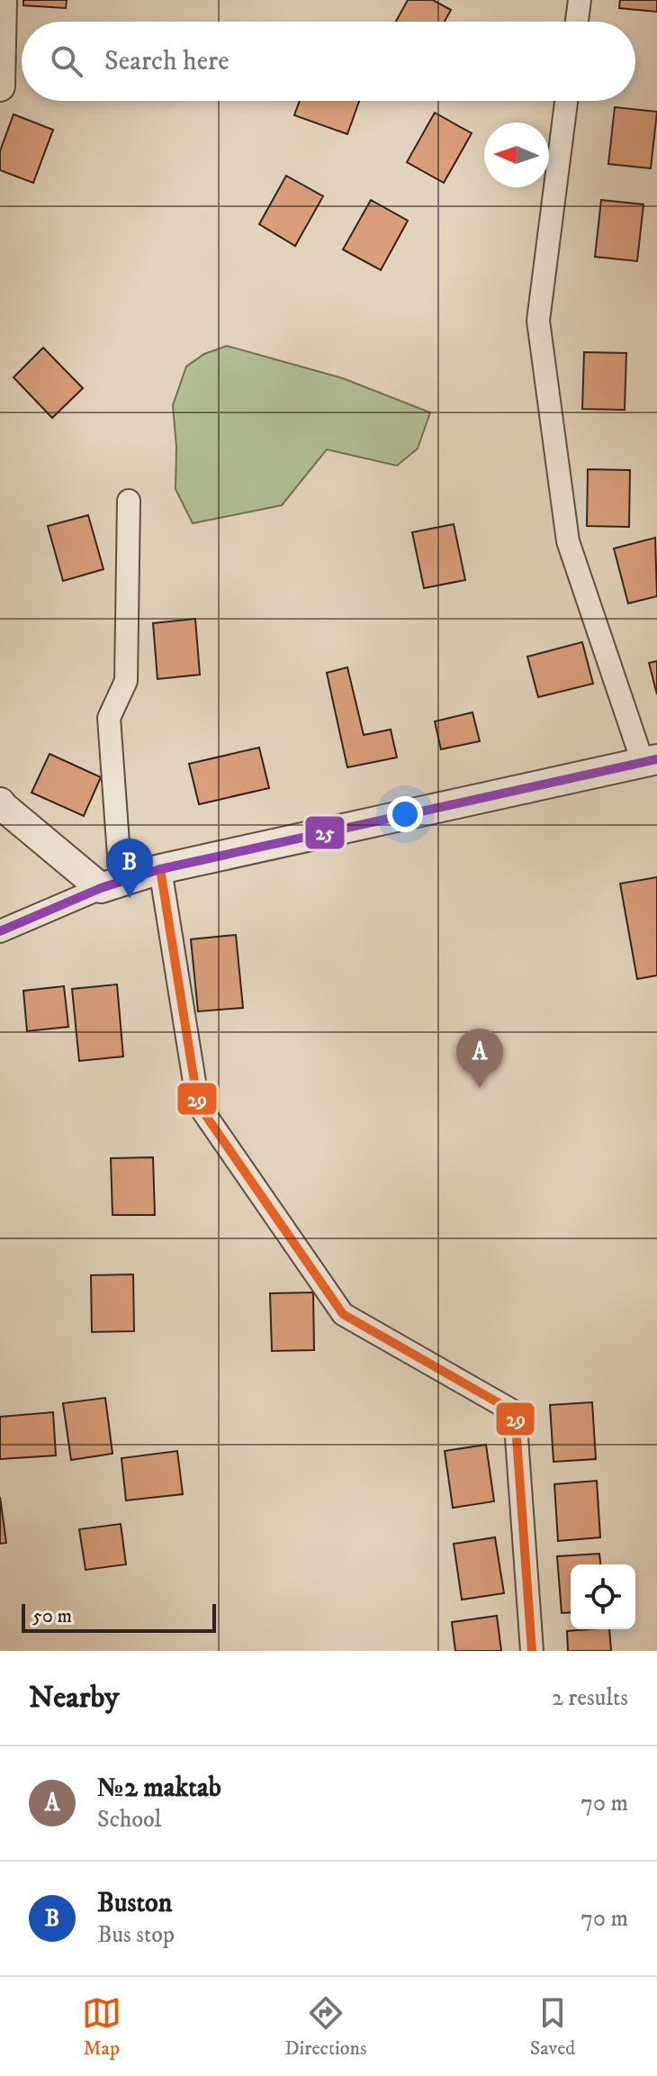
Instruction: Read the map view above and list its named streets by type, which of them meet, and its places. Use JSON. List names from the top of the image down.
{
  "lines": ["transit line 25", "transit line 29"],
  "scale_bar": "50 m",
  "north": "left",
  "page": {
    "search": "Search here",
    "pins": ["B", "A"],
    "scale": "50 m",
    "heading": ["Nearby", "2 results"],
    "list": [
      {
        "mark": "A",
        "name": "№2 maktab",
        "note": "School",
        "value": "70 m"
      },
      {
        "mark": "B",
        "name": "Buston",
        "note": "Bus stop",
        "value": "70 m"
      }
    ],
    "nav": ["Map", "Directions", "Saved"]
  }
}
